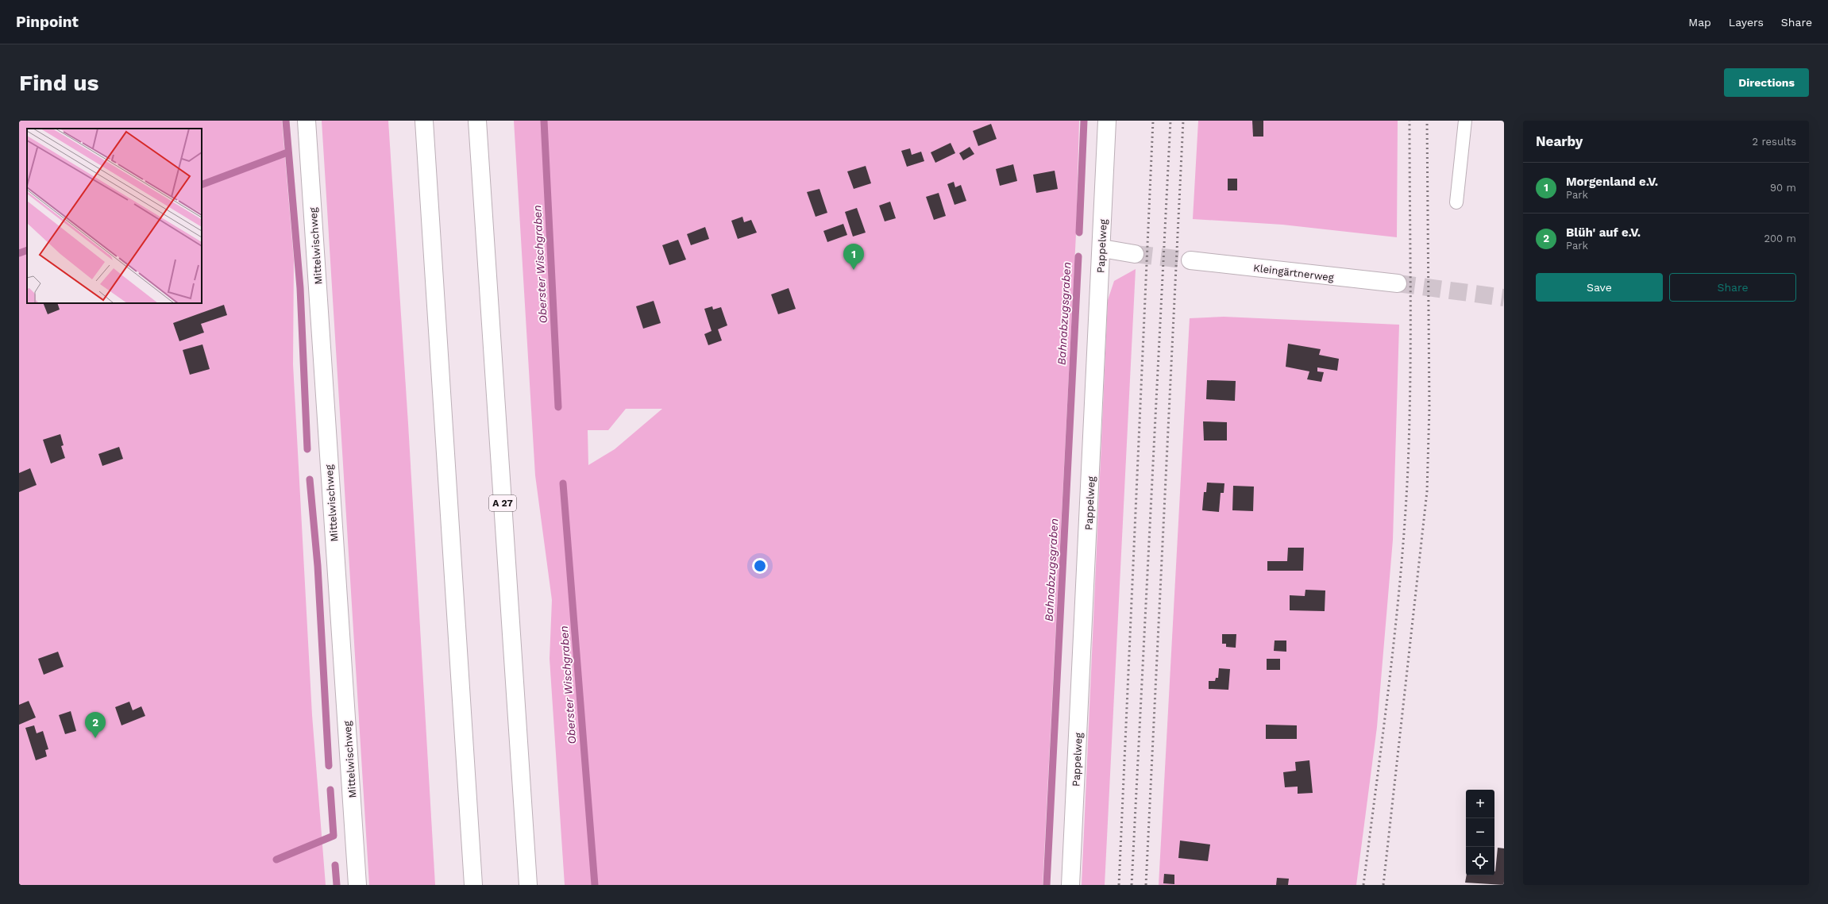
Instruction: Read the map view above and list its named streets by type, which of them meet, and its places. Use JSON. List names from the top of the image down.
{
  "streets": {
    "main road": [
      "Mittelwischweg",
      "Pappelweg",
      "Kleingärtnerweg",
      "A 27"
    ]
  },
  "water": ["Oberster Wischgraben", "Bahnabzugsgraben"],
  "page": {
    "header": "Pinpoint",
    "nav": ["Map", "Layers", "Share"],
    "buttons": [
      "Directions",
      ["Save", "Share"]
    ],
    "title": "Find us",
    "heading": ["Nearby", "2 results"],
    "list": [
      {
        "mark": "1",
        "name": "Morgenland e.V.",
        "note": "Park",
        "value": "90 m"
      },
      {
        "mark": "2",
        "name": "Blüh' auf e.V.",
        "note": "Park",
        "value": "200 m"
      }
    ],
    "pins": ["1", "2"],
    "map_buttons": ["+", "−"]
  }
}
